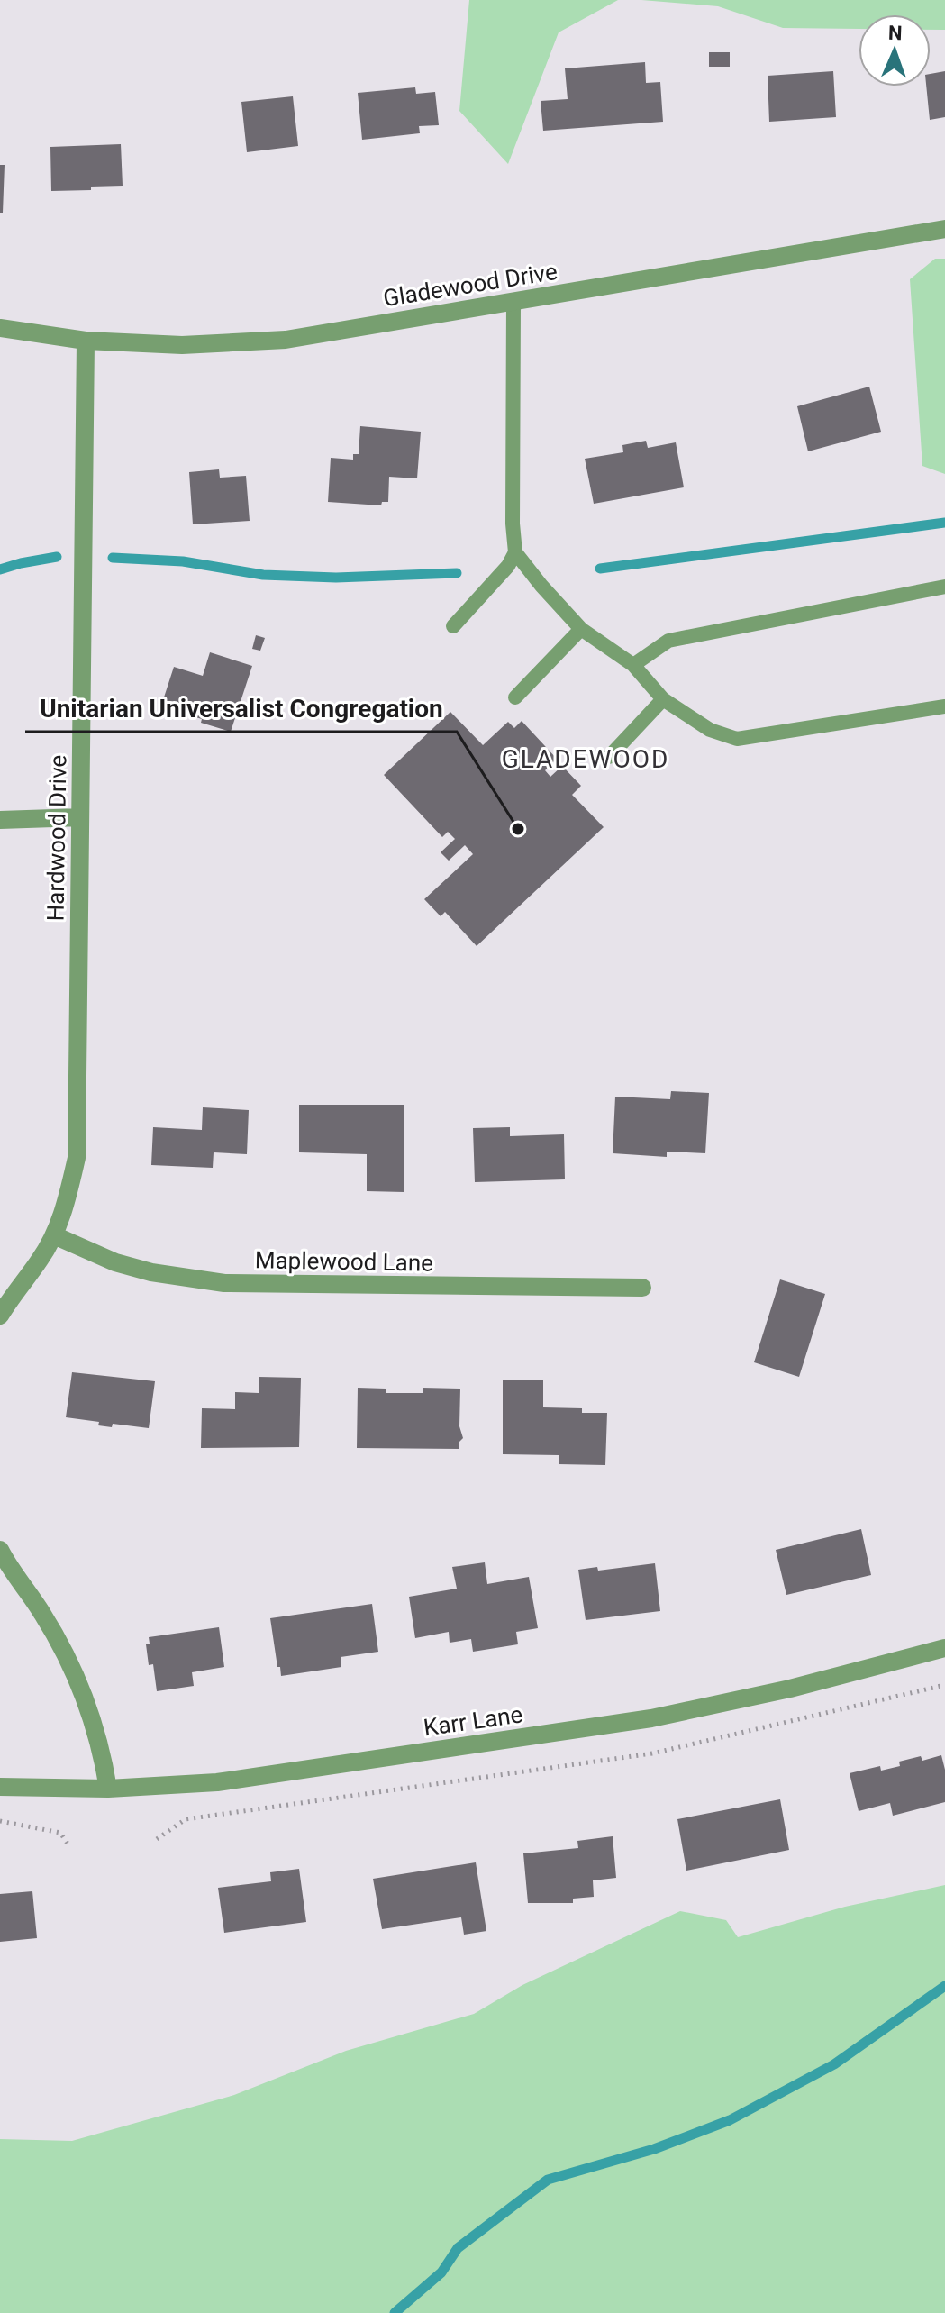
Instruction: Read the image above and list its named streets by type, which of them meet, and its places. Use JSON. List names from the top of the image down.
{
  "streets": {
    "street": [
      "Gladewood Drive",
      "Hardwood Drive",
      "Maplewood Lane",
      "Karr Lane"
    ]
  },
  "crossings": [
    ["Gladewood Drive", "Hardwood Drive"],
    ["Hardwood Drive", "Maplewood Lane"]
  ],
  "districts": ["GLADEWOOD"],
  "places": ["Unitarian Universalist Congregation"],
  "north": "top"
}
